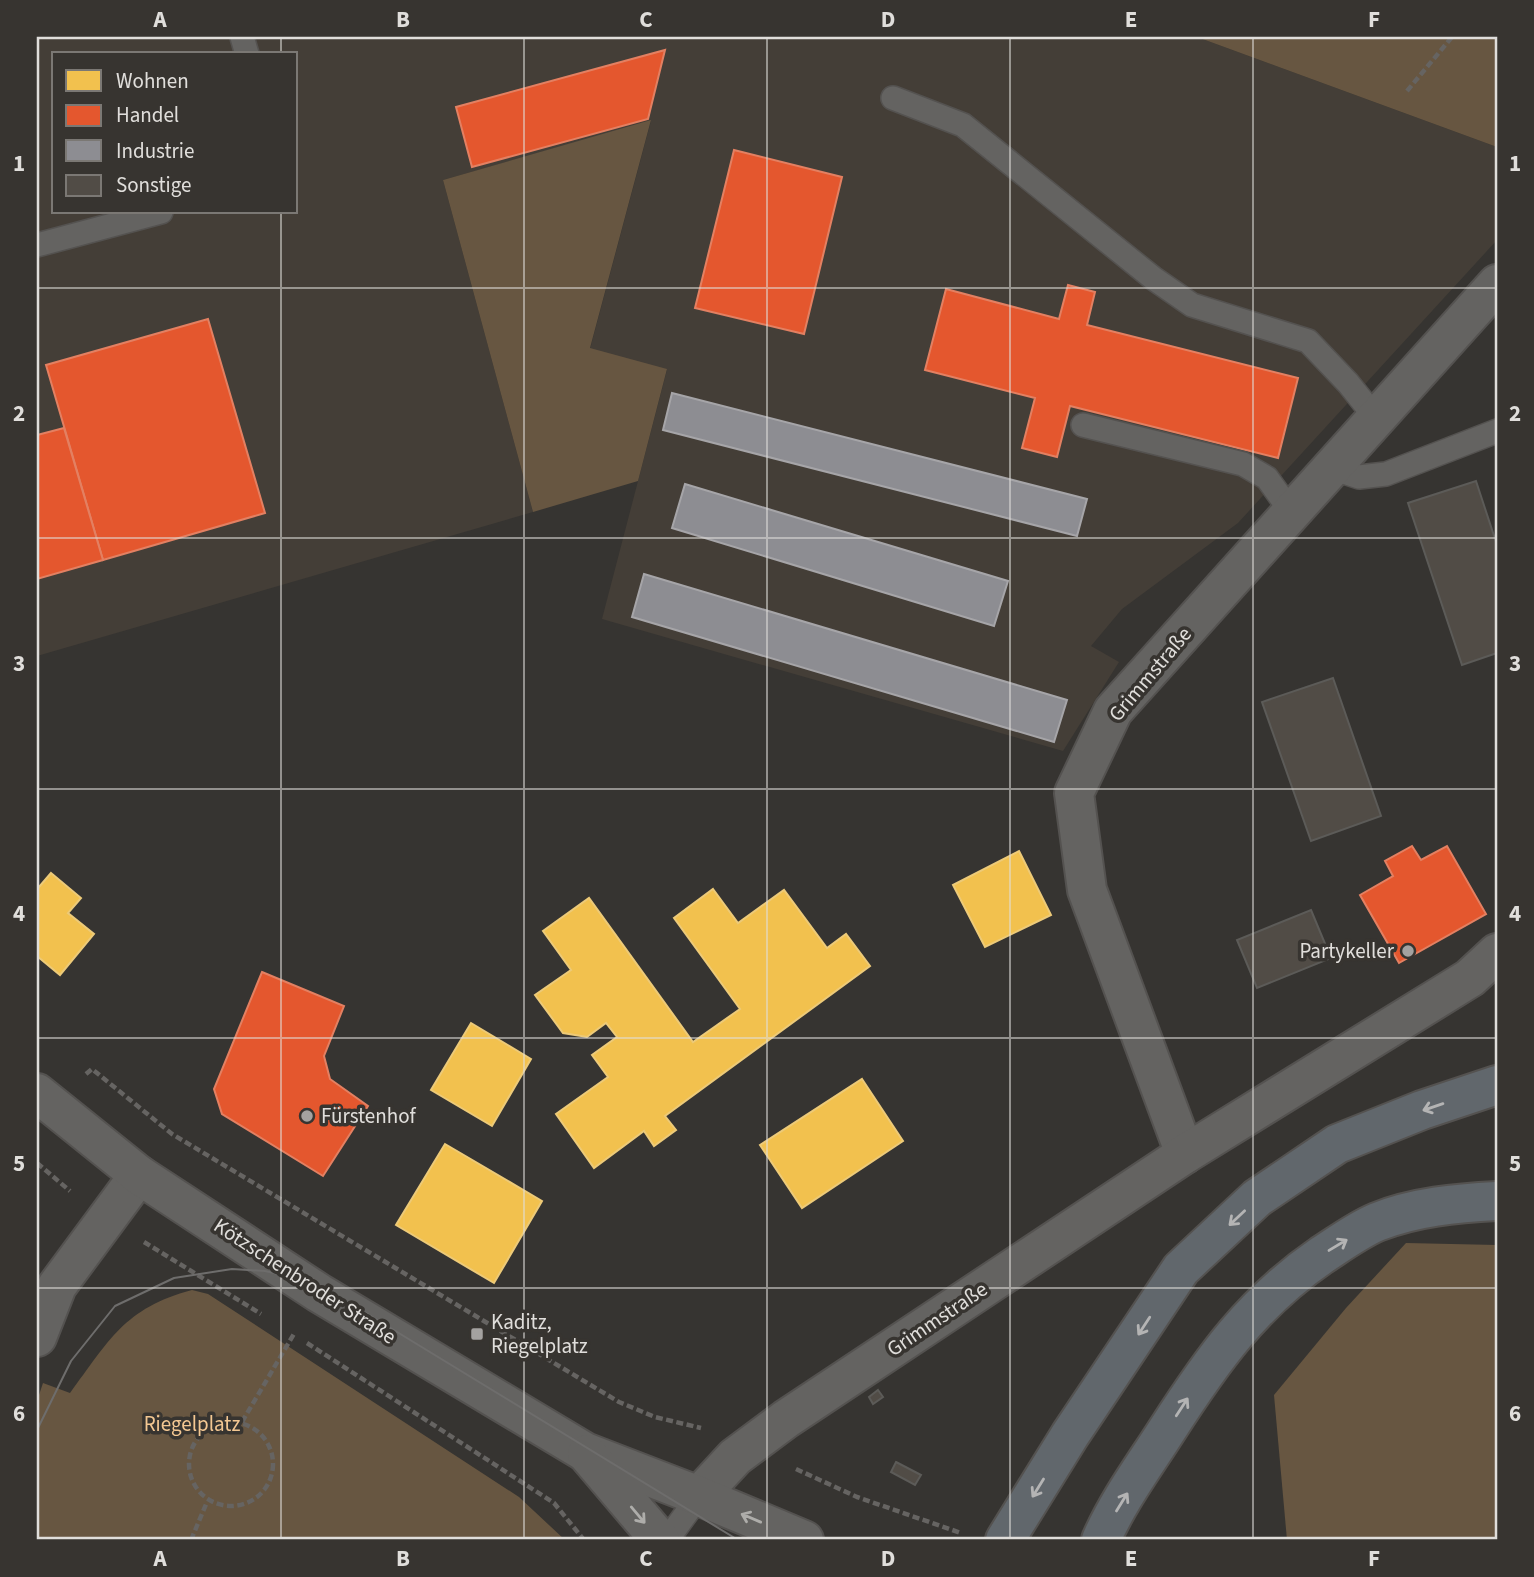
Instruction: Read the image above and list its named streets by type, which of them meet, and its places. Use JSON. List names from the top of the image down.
{
  "streets": {
    "street": ["Grimmstraße", "Kötzschenbroder Straße"]
  },
  "crossings": [
    ["Grimmstraße", "Kötzschenbroder Straße"]
  ],
  "parks": ["Riegelplatz"],
  "places": {
    "other": ["Partykeller", "Fürstenhof"],
    "transit": ["Kaditz, Riegelplatz"]
  },
  "legend": [
    "Wohnen",
    "Handel",
    "Industrie",
    "Sonstige"
  ],
  "grid": {
    "columns": [
      "A",
      "B",
      "C",
      "D",
      "E",
      "F"
    ],
    "rows": [
      "1",
      "2",
      "3",
      "4",
      "5",
      "6"
    ]
  }
}
